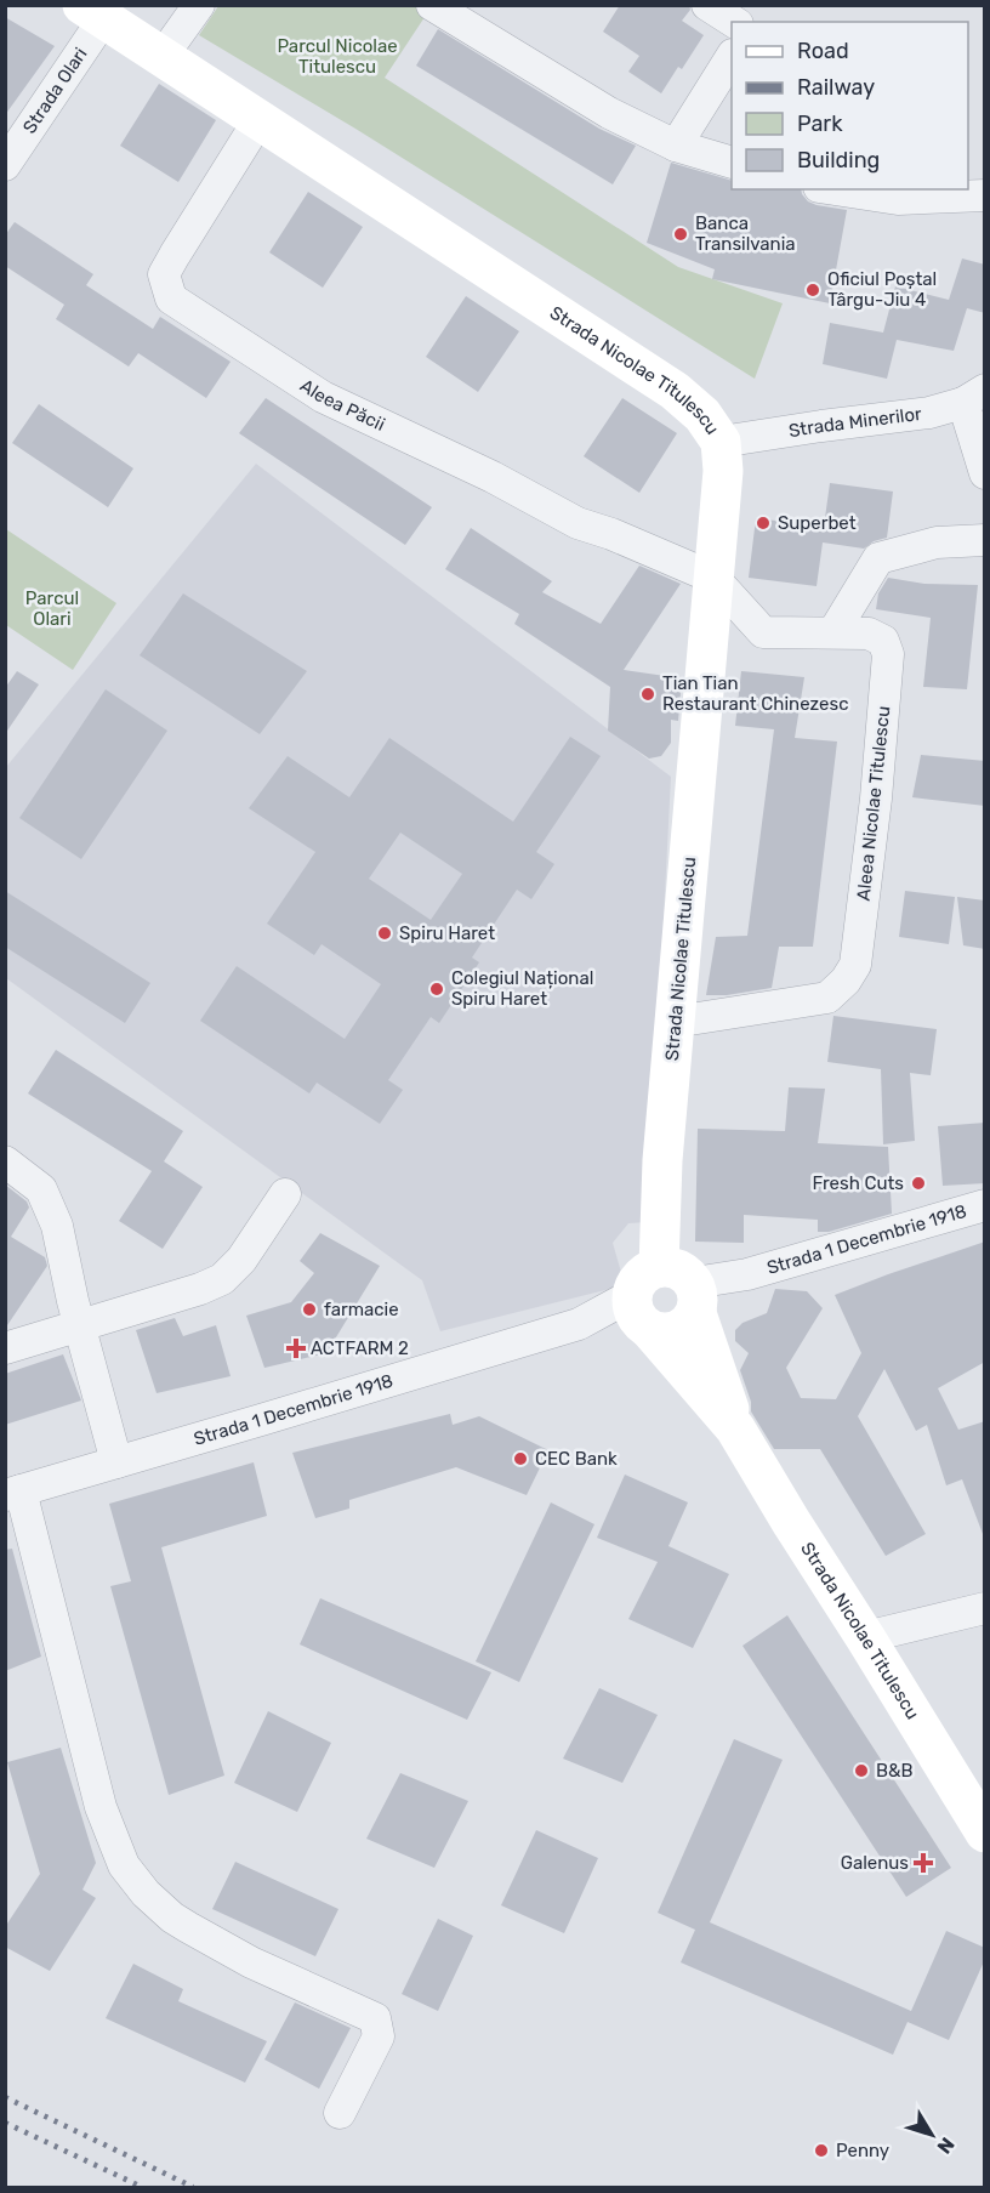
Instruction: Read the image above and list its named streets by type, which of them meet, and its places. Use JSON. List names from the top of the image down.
{
  "streets": {
    "main road": ["Strada Nicolae Titulescu"],
    "street": [
      "Strada Olari",
      "Aleea Păcii",
      "Strada Minerilor",
      "Aleea Nicolae Titulescu",
      "Strada 1 Decembrie 1918"
    ]
  },
  "crossings": [
    ["Strada Olari", "Strada Nicolae Titulescu"],
    ["Strada Nicolae Titulescu", "Aleea Păcii"],
    ["Strada Nicolae Titulescu", "Strada Minerilor"],
    ["Strada Nicolae Titulescu", "Aleea Nicolae Titulescu"],
    ["Strada Nicolae Titulescu", "Strada 1 Decembrie 1918"],
    ["Aleea Păcii", "Aleea Nicolae Titulescu"]
  ],
  "parks": ["Parcul Nicolae Titulescu", "Parcul Olari"],
  "places": {
    "other": [
      "Banca Transilvania",
      "Oficiul Poștal Târgu-Jiu 4",
      "Superbet",
      "Tian Tian Restaurant Chinezesc",
      "Spiru Haret",
      "Colegiul Național Spiru Haret",
      "Fresh Cuts",
      "farmacie",
      "CEC Bank",
      "B&B",
      "Penny"
    ],
    "health": ["ACTFARM 2", "Galenus"]
  },
  "legend": [
    "Road",
    "Railway",
    "Park",
    "Building"
  ],
  "north": "bottom right"
}
